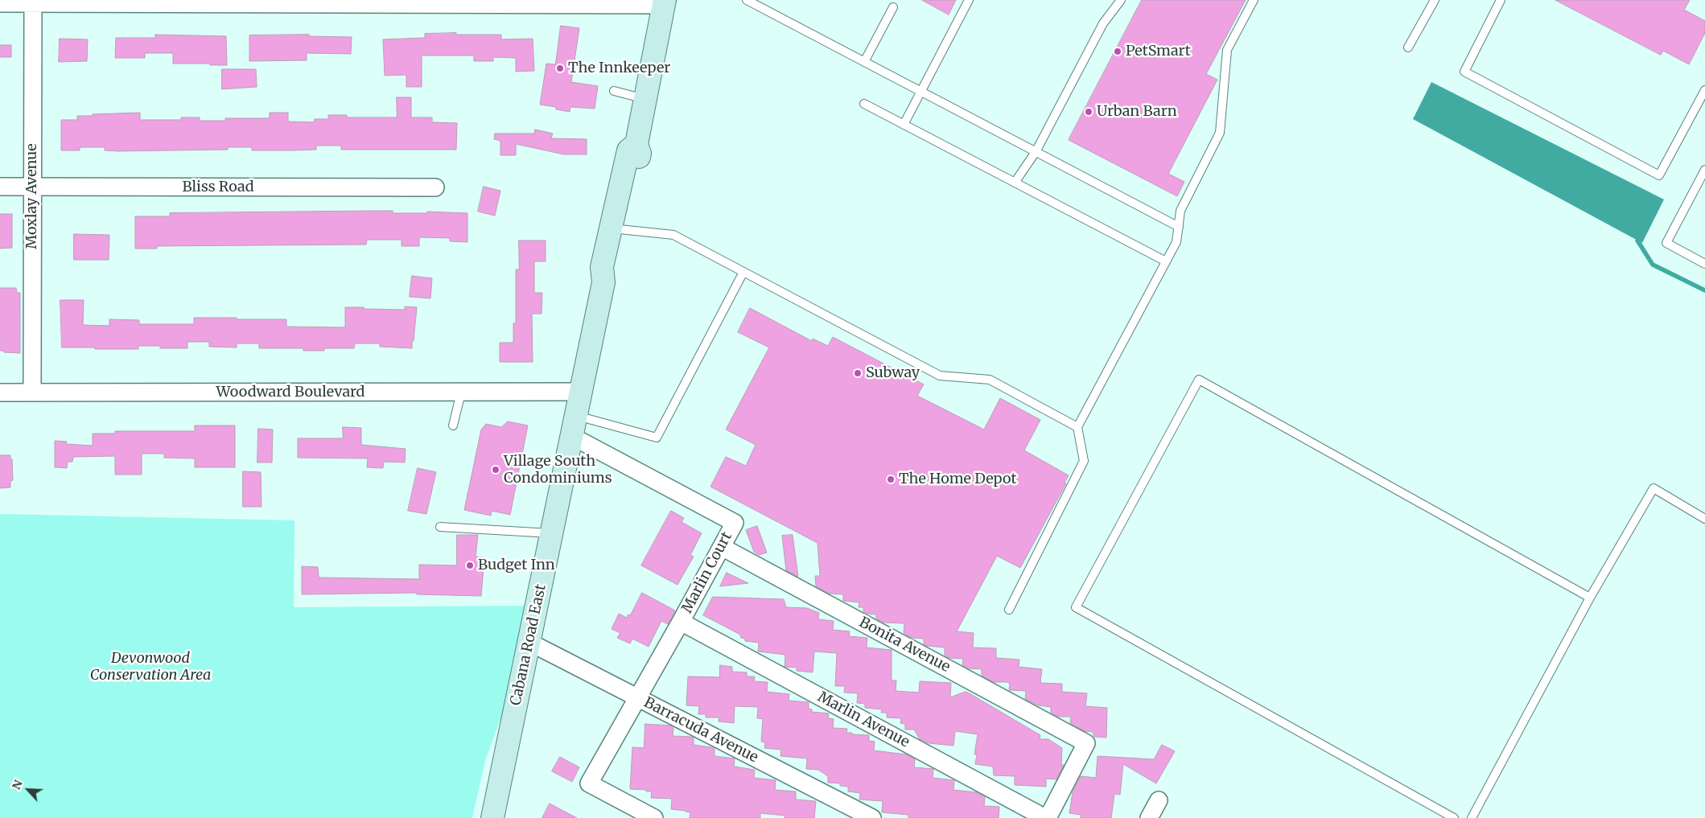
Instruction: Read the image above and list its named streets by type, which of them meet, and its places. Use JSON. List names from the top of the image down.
{
  "streets": {
    "main road": ["Cabana Road East"],
    "street": [
      "Bliss Road",
      "Moxlay Avenue",
      "Woodward Boulevard",
      "Marlin Court",
      "Bonita Avenue",
      "Marlin Avenue",
      "Barracuda Avenue"
    ]
  },
  "crossings": [
    ["Bliss Road", "Moxlay Avenue"],
    ["Moxlay Avenue", "Woodward Boulevard"],
    ["Woodward Boulevard", "Cabana Road East"],
    ["Marlin Court", "Cabana Road East"],
    ["Marlin Court", "Bonita Avenue"],
    ["Marlin Court", "Marlin Avenue"],
    ["Marlin Court", "Barracuda Avenue"],
    ["Cabana Road East", "Barracuda Avenue"],
    ["Bonita Avenue", "Marlin Avenue"]
  ],
  "parks": ["Devonwood Conservation Area"],
  "places": [
    "PetSmart",
    "The Innkeeper",
    "Urban Barn",
    "Subway",
    "Village South Condominiums",
    "The Home Depot",
    "Budget Inn"
  ],
  "north": "top left"
}
